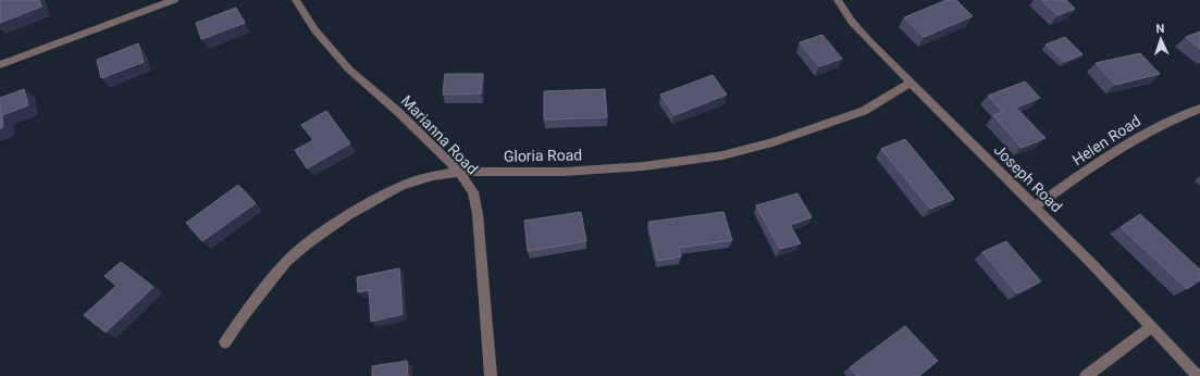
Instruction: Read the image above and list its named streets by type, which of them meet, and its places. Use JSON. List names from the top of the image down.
{
  "streets": {
    "street": [
      "Marianna Road",
      "Helen Road",
      "Gloria Road",
      "Joseph Road"
    ]
  },
  "crossings": [
    ["Marianna Road", "Gloria Road"],
    ["Helen Road", "Joseph Road"],
    ["Gloria Road", "Joseph Road"]
  ],
  "north": "top"
}
